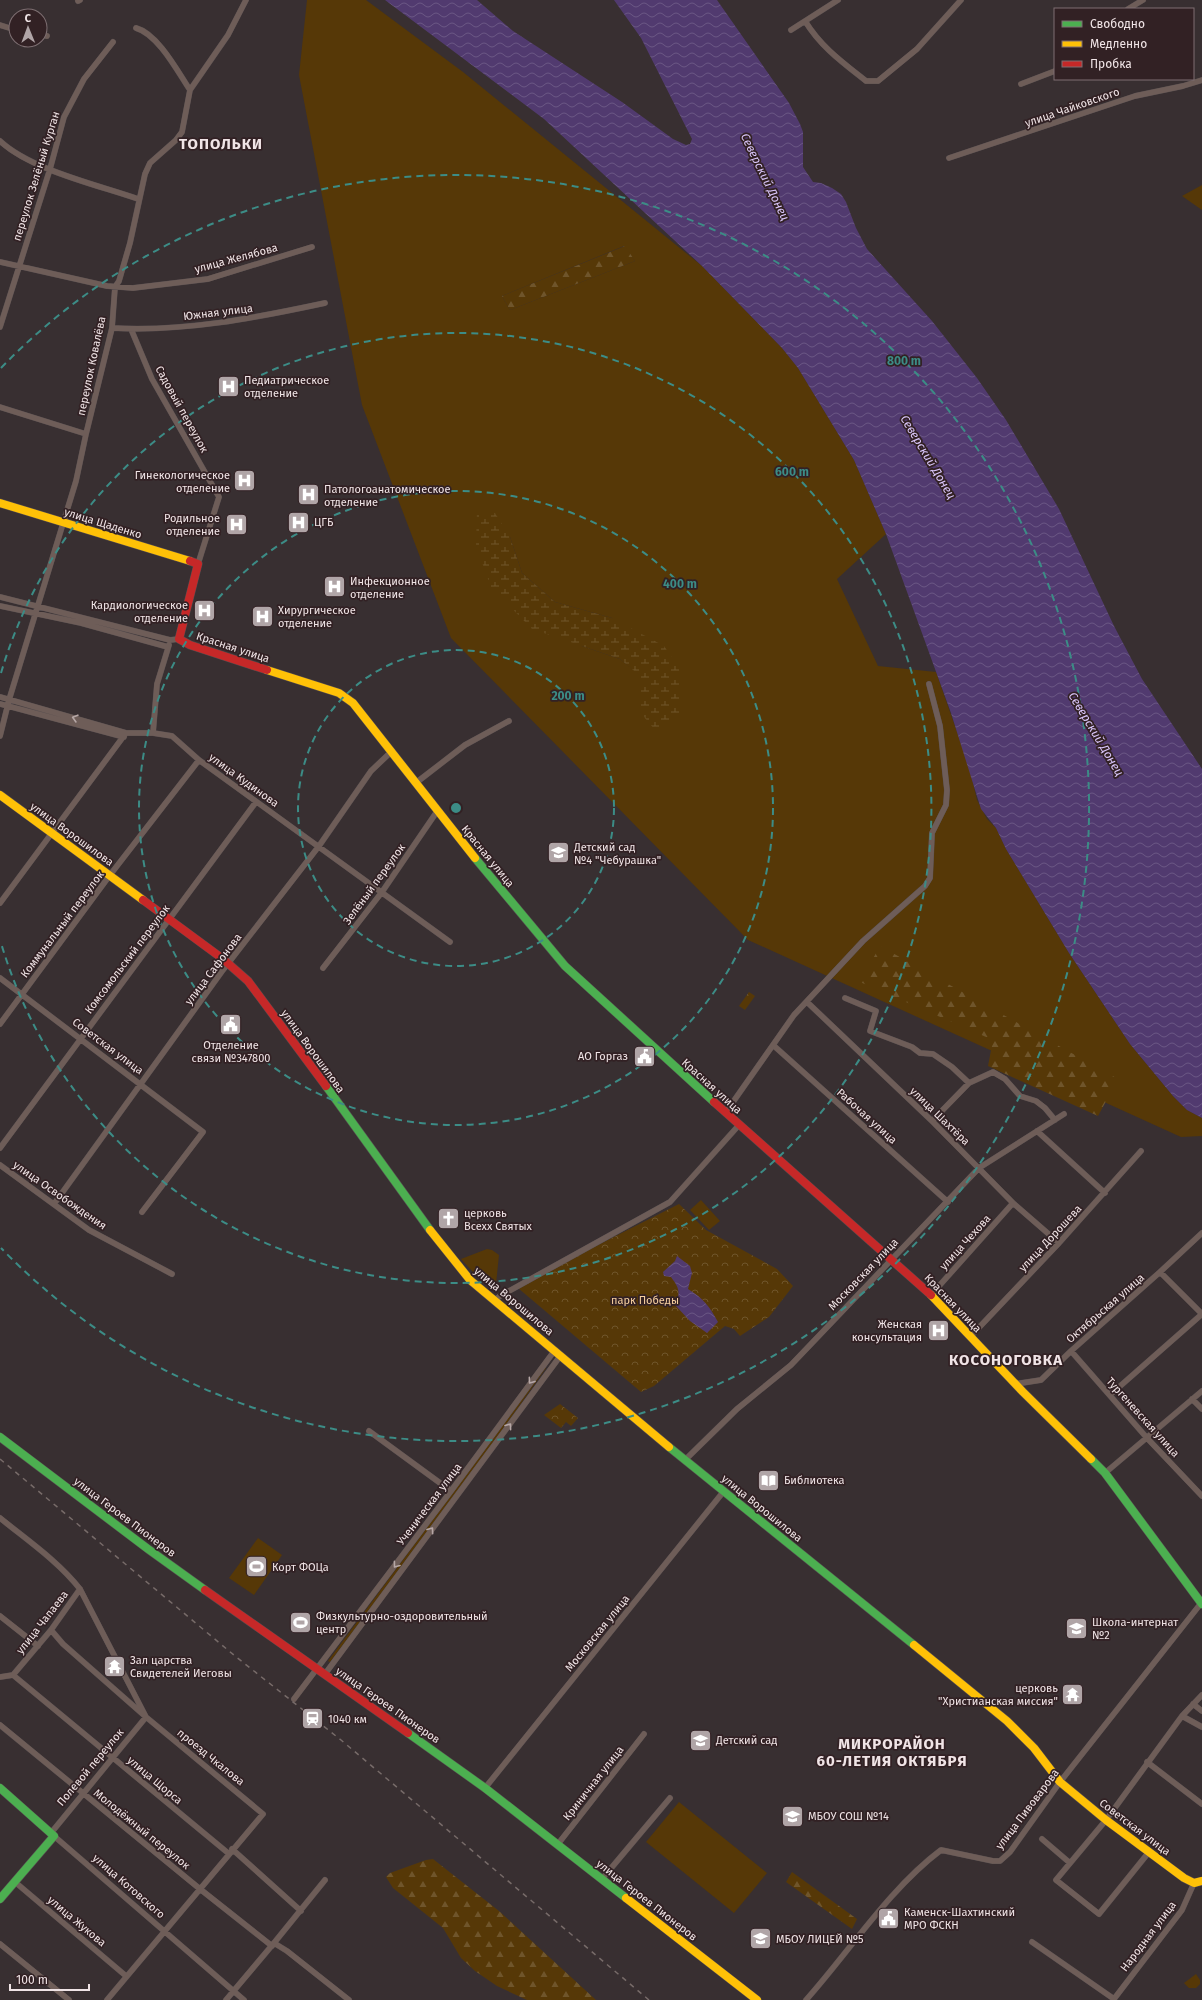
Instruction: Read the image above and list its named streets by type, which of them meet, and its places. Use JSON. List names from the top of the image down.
{
  "streets": {
    "main road": [
      "улица Щаденко",
      "Красная улица",
      "улица Ворошилова",
      "Советская улица",
      "улица Героев Пионеров",
      "Полевой переулок",
      "улица Котовского"
    ],
    "street": [
      "улица Чайковского",
      "переулок Зелёный Курган",
      "улица Желябова",
      "Южная улица",
      "переулок Ковалёва",
      "Садовый переулок",
      "улица Кудинова",
      "Зелёный переулок",
      "Коммунальный переулок",
      "Комсомольский переулок",
      "улица Сафонова",
      "Рабочая улица",
      "улица Шахтёра",
      "улица Освобождения",
      "улица Дорошева",
      "улица Чехова",
      "Московская улица",
      "Октябрьская улица",
      "Тургеневская улица",
      "Ученическая улица",
      "улица Чапаева",
      "проезд Чкалова",
      "улица Щорса",
      "Криничная улица",
      "улица Пивоварова",
      "Молодёжный переулок",
      "улица Жукова",
      "Народная улица"
    ]
  },
  "crossings": [
    ["переулок Зелёный Курган", "улица Желябова"],
    ["улица Желябова", "переулок Ковалёва"],
    ["Южная улица", "переулок Ковалёва"],
    ["Южная улица", "Садовый переулок"],
    ["переулок Ковалёва", "улица Щаденко"],
    ["переулок Ковалёва", "улица Кудинова"],
    ["Садовый переулок", "улица Щаденко"],
    ["Красная улица", "Зелёный переулок"],
    ["Красная улица", "улица Сафонова"],
    ["Красная улица", "улица Дорошева"],
    ["Красная улица", "улица Чехова"],
    ["Красная улица", "Московская улица"],
    ["Красная улица", "Октябрьская улица"],
    ["Красная улица", "улица Пивоварова"],
    ["улица Кудинова", "Зелёный переулок"],
    ["улица Кудинова", "Коммунальный переулок"],
    ["улица Кудинова", "Комсомольский переулок"],
    ["улица Кудинова", "улица Сафонова"],
    ["улица Ворошилова", "Коммунальный переулок"],
    ["улица Ворошилова", "Комсомольский переулок"],
    ["улица Ворошилова", "улица Сафонова"],
    ["улица Ворошилова", "Советская улица"],
    ["улица Ворошилова", "Московская улица"],
    ["улица Ворошилова", "Ученическая улица"],
    ["улица Ворошилова", "улица Пивоварова"],
    ["Коммунальный переулок", "Советская улица"],
    ["Комсомольский переулок", "Советская улица"],
    ["улица Сафонова", "Советская улица"],
    ["улица Сафонова", "улица Освобождения"],
    ["Советская улица", "улица Пивоварова"],
    ["Советская улица", "Народная улица"],
    ["Рабочая улица", "Московская улица"],
    ["улица Шахтёра", "улица Дорошева"],
    ["улица Шахтёра", "улица Чехова"],
    ["улица Шахтёра", "Московская улица"],
    ["Московская улица", "улица Героев Пионеров"],
    ["Октябрьская улица", "Тургеневская улица"],
    ["Ученическая улица", "улица Героев Пионеров"],
    ["улица Героев Пионеров", "Криничная улица"],
    ["улица Чапаева", "проезд Чкалова"],
    ["улица Чапаева", "улица Щорса"],
    ["проезд Чкалова", "Полевой переулок"],
    ["проезд Чкалова", "улица Щорса"],
    ["Полевой переулок", "улица Щорса"],
    ["Полевой переулок", "Молодёжный переулок"],
    ["Полевой переулок", "улица Котовского"],
    ["Полевой переулок", "улица Жукова"]
  ],
  "districts": ["ТОПОЛЬКИ", "КОСОНОГОВКА", "МИКРОРАЙОН 60-ЛЕТИЯ ОКТЯБРЯ"],
  "water": ["Северский Донец"],
  "parks": ["парк Победы"],
  "places": {
    "hospital": [
      "Педиатрическое отделение",
      "Гинекологическое отделение",
      "Патологоанатомическое отделение",
      "ЦГБ",
      "Родильное отделение",
      "Инфекционное отделение",
      "Кардиологическое отделение",
      "Хирургическое отделение",
      "Женская консультация"
    ],
    "school or university": [
      "Детский сад №4 \"Чебурашка\"",
      "Школа-интернат №2",
      "Детский сад",
      "МБОУ СОШ №14",
      "МБОУ ЛИЦЕЙ №5"
    ],
    "public building": ["Отделение связи №347800", "АО Горгаз", "Каменск-Шахтинский МРО ФСКН"],
    "church": ["церковь Всехх Святых"],
    "library": ["Библиотека"],
    "sports": ["Корт ФОЦа", "Физкультурно-оздоровительный центр"],
    "temple": ["Зал царства Свидетелей Иеговы", "церковь \"Христианская миссия\""],
    "station": ["1040 км"]
  },
  "legend": ["Свободно", "Медленно", "Пробка"],
  "scale_bar": "100 m",
  "north": "top",
  "rings": [
    "800 m",
    "600 m",
    "400 m",
    "200 m"
  ]
}
